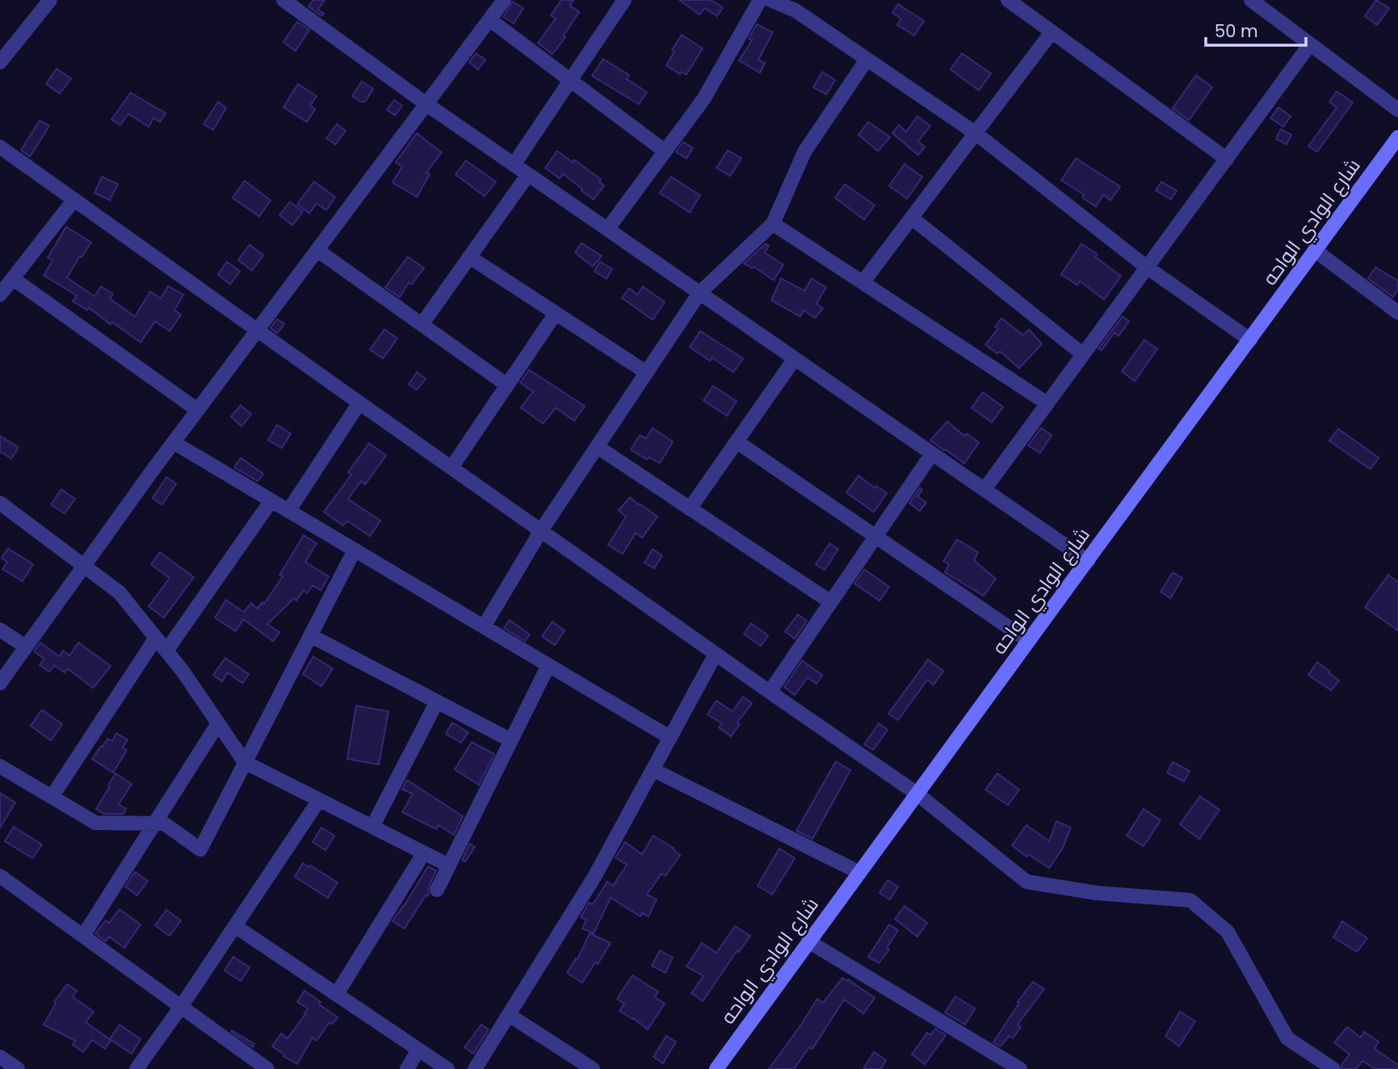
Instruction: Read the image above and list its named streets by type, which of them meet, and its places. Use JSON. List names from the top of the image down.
{
  "streets": {
    "main road": ["شارع الوادي الواحه"]
  },
  "scale_bar": "50 m"
}
